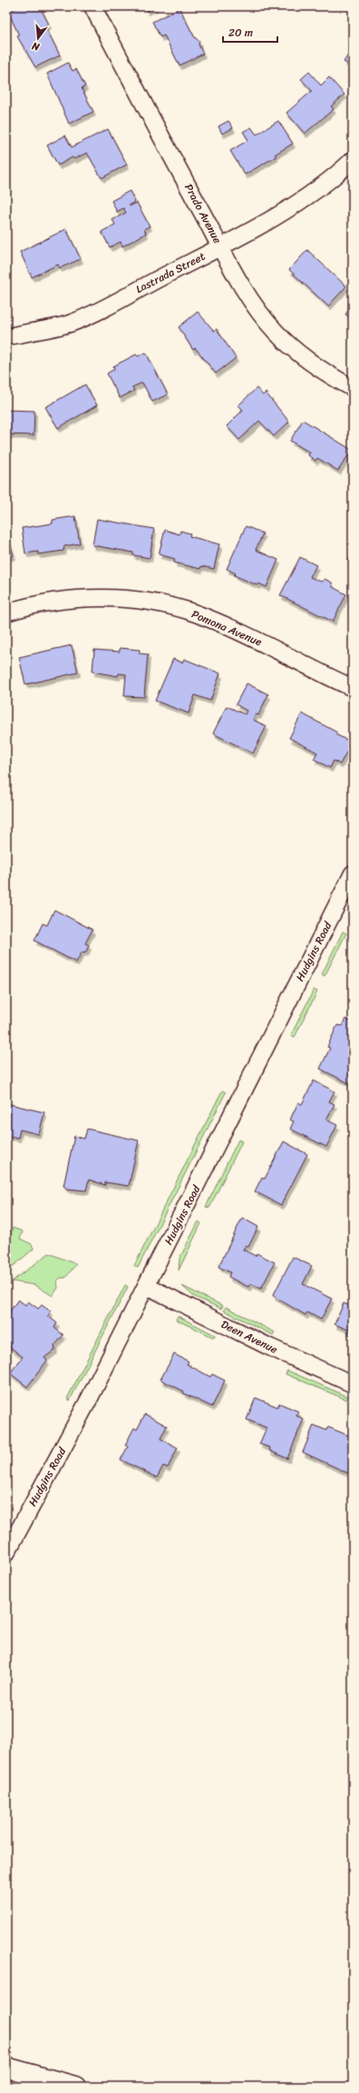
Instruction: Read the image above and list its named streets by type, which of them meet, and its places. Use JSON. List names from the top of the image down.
{
  "streets": {
    "street": [
      "Prado Avenue",
      "Lastrada Street",
      "Pomona Avenue",
      "Hudgins Road",
      "Deen Avenue"
    ]
  },
  "crossings": [
    ["Prado Avenue", "Lastrada Street"],
    ["Hudgins Road", "Deen Avenue"]
  ],
  "scale_bar": "20 m",
  "north": "bottom"
}
